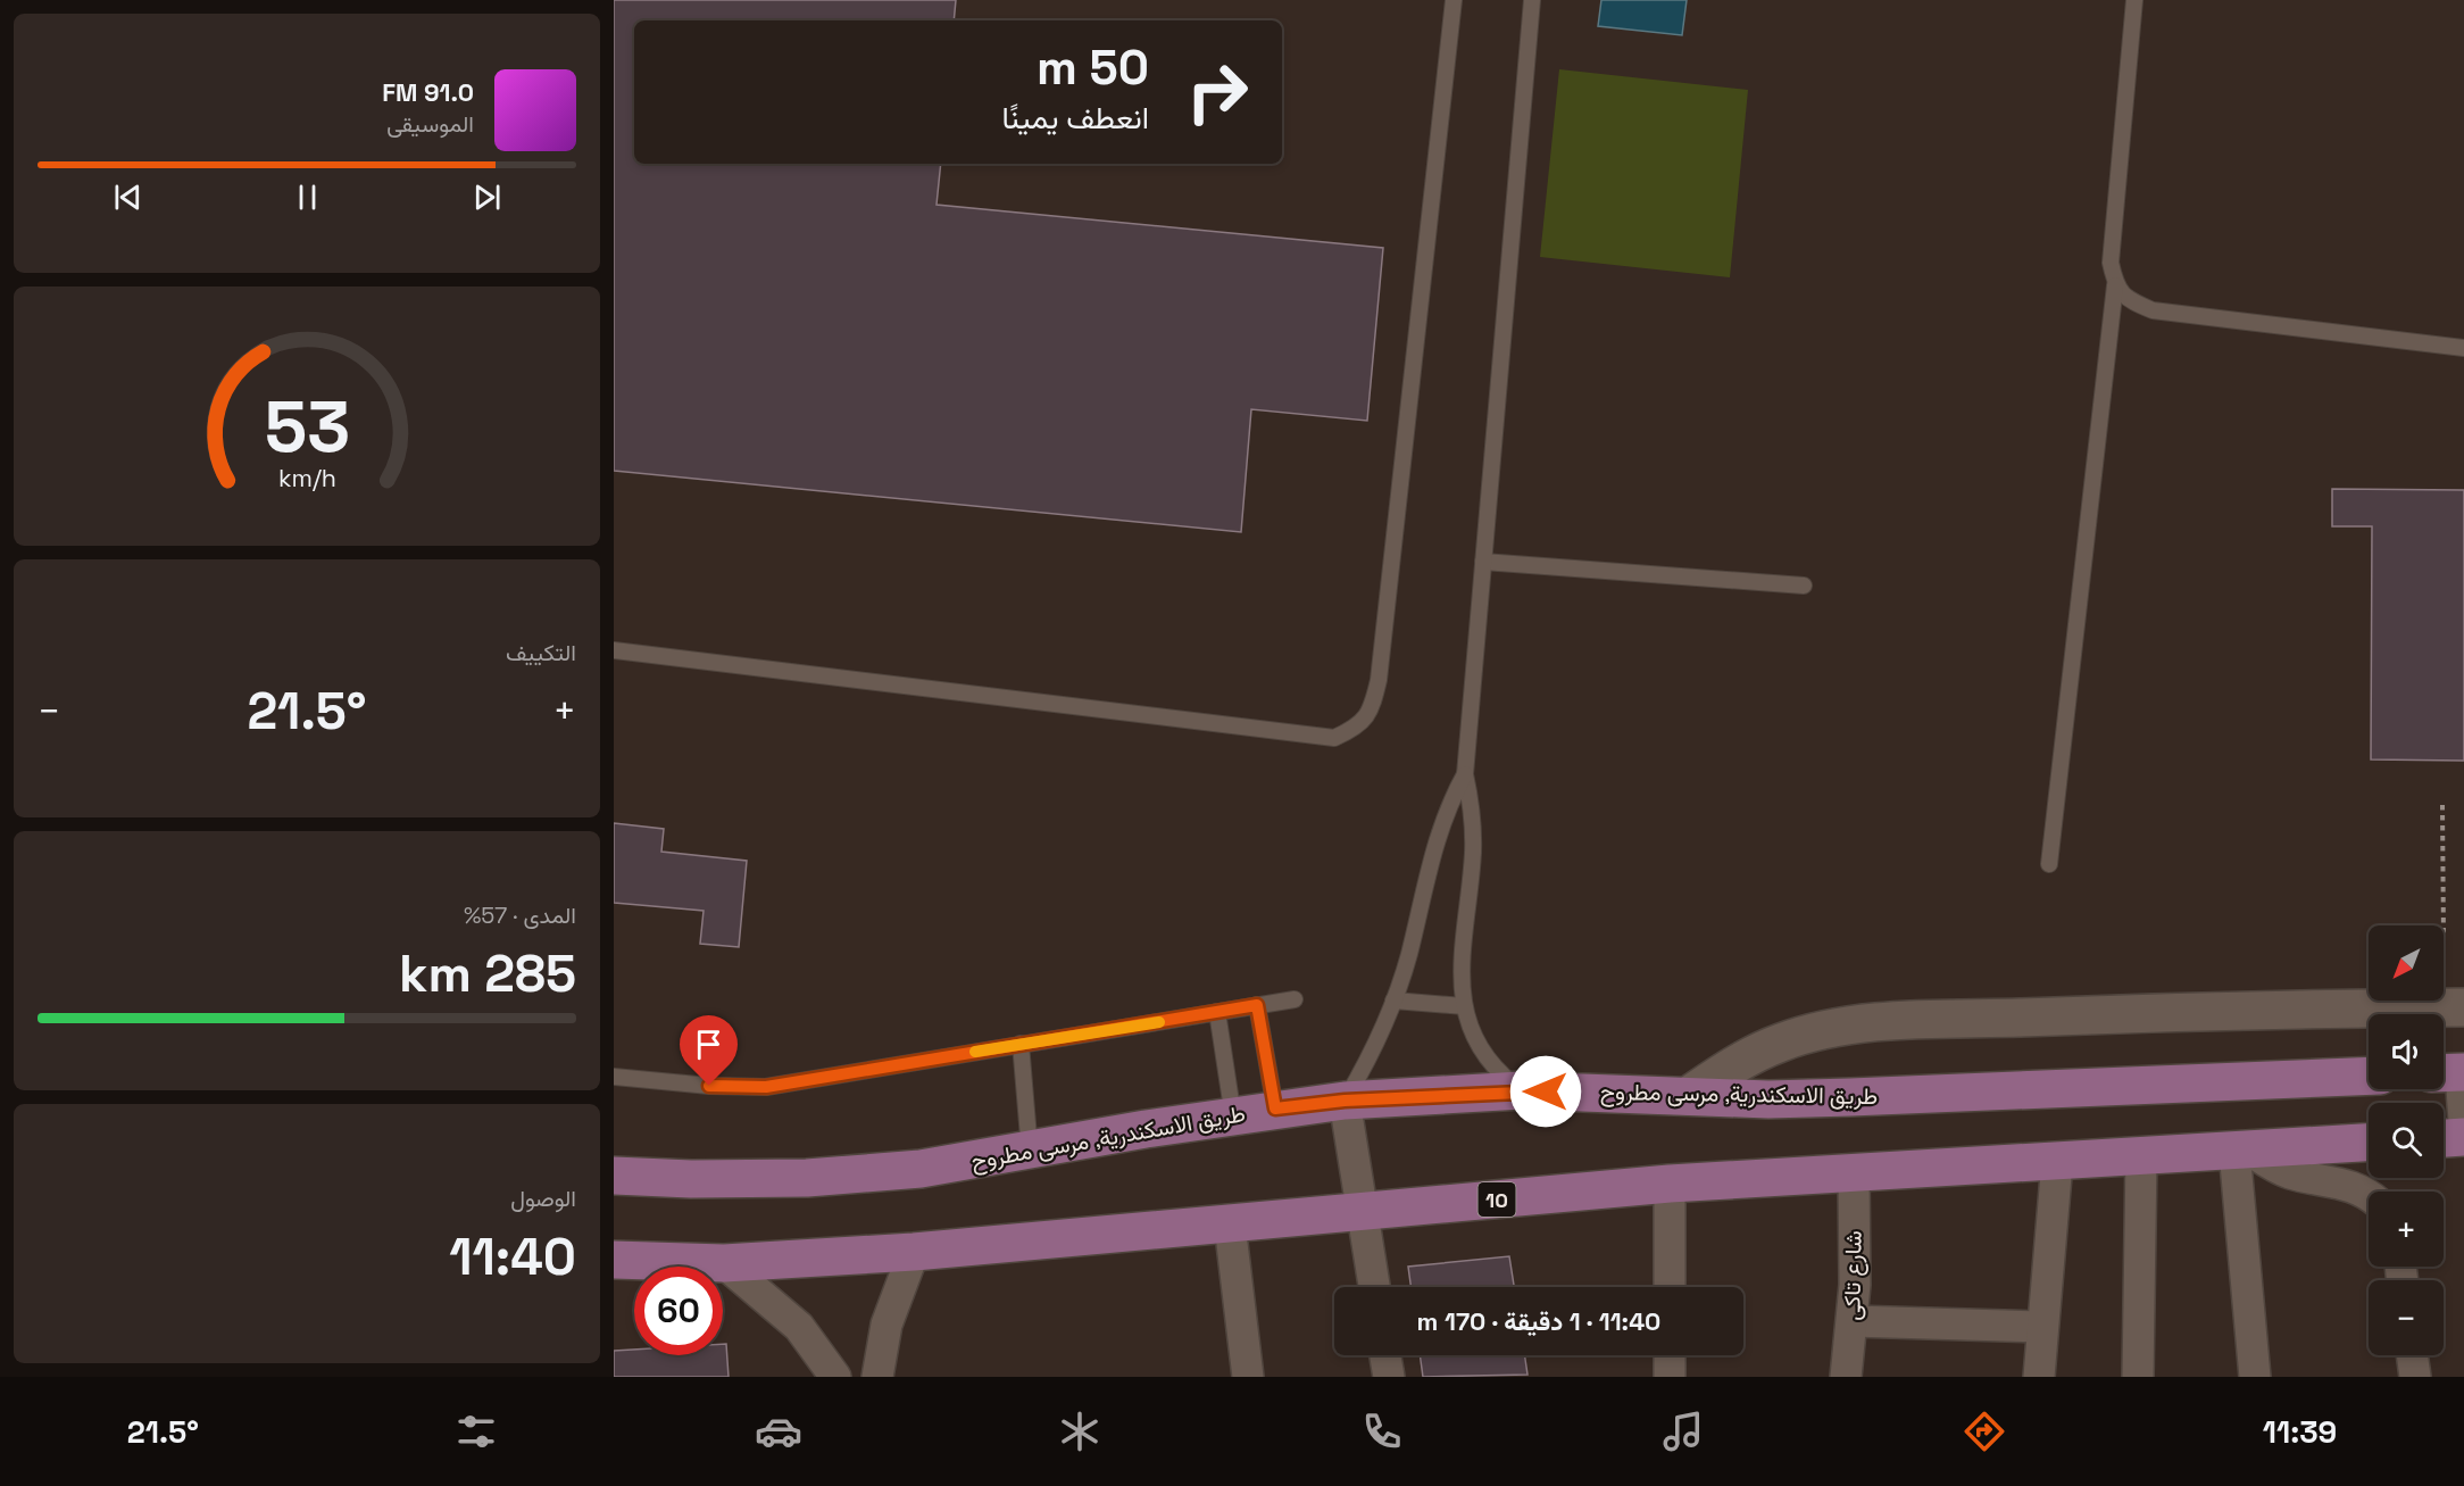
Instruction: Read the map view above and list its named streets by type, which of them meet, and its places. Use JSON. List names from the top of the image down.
{
  "streets": {
    "main road": ["طريق الاسكندرية, مرسى مطروح", "10"],
    "street": ["شارع تاكى"]
  },
  "crossings": [
    ["10", "شارع تاكى"]
  ],
  "north": "bottom left",
  "page": {
    "turn": ["50 m", "انعطف يمينًا"],
    "song": ["91.0 FM", "الموسيقى"],
    "tile": [
      "التكييف",
      ["المدى · 57%", "285 km"],
      ["الوصول", "11:40"]
    ],
    "heat": ["−", "21.5°", "+"],
    "map_buttons": ["+", "−"],
    "limit": "60",
    "trip": "11:40 · 1 دقيقة · 170 m",
    "tabs": ["11:39", "21.5°"],
    "gauge": ["53", "km/h"]
  }
}
